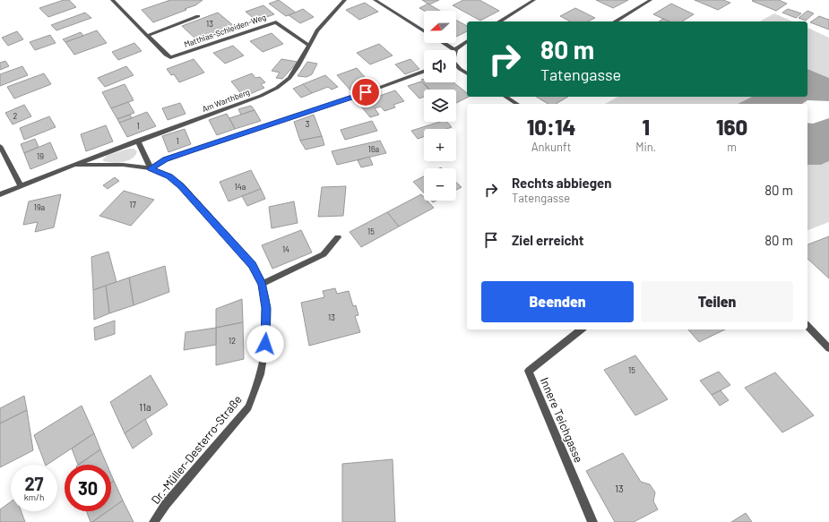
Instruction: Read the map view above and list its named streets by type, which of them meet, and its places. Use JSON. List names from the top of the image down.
{
  "streets": {
    "street": [
      "Matthias-Schleiden-Weg",
      "Am Warthberg",
      "Innere Teichgasse",
      "Dr.-Müller-Desterro-Straße"
    ]
  },
  "crossings": [
    ["Matthias-Schleiden-Weg", "Am Warthberg"],
    ["Am Warthberg", "Dr.-Müller-Desterro-Straße"]
  ],
  "house_numbers": [
    "13",
    "2",
    "3",
    "1",
    "1",
    "16a",
    "19",
    "14a",
    "17",
    "19a",
    "15",
    "14",
    "13",
    "12",
    "15",
    "11a",
    "13"
  ],
  "north": "left",
  "page": {
    "map_buttons": ["+", "−"],
    "turn": ["80 m", "Tatengasse"],
    "eta": [
      "10:14",
      "Ankunft",
      "1",
      "Min.",
      "160",
      "m"
    ],
    "list": [
      {
        "name": "Rechts abbiegen",
        "note": "Tatengasse",
        "value": "80 m"
      },
      {
        "name": "Ziel erreicht",
        "value": "80 m"
      }
    ],
    "buttons": ["Beenden", "Teilen"],
    "speed": "27 km/h",
    "limit": "30"
  }
}
